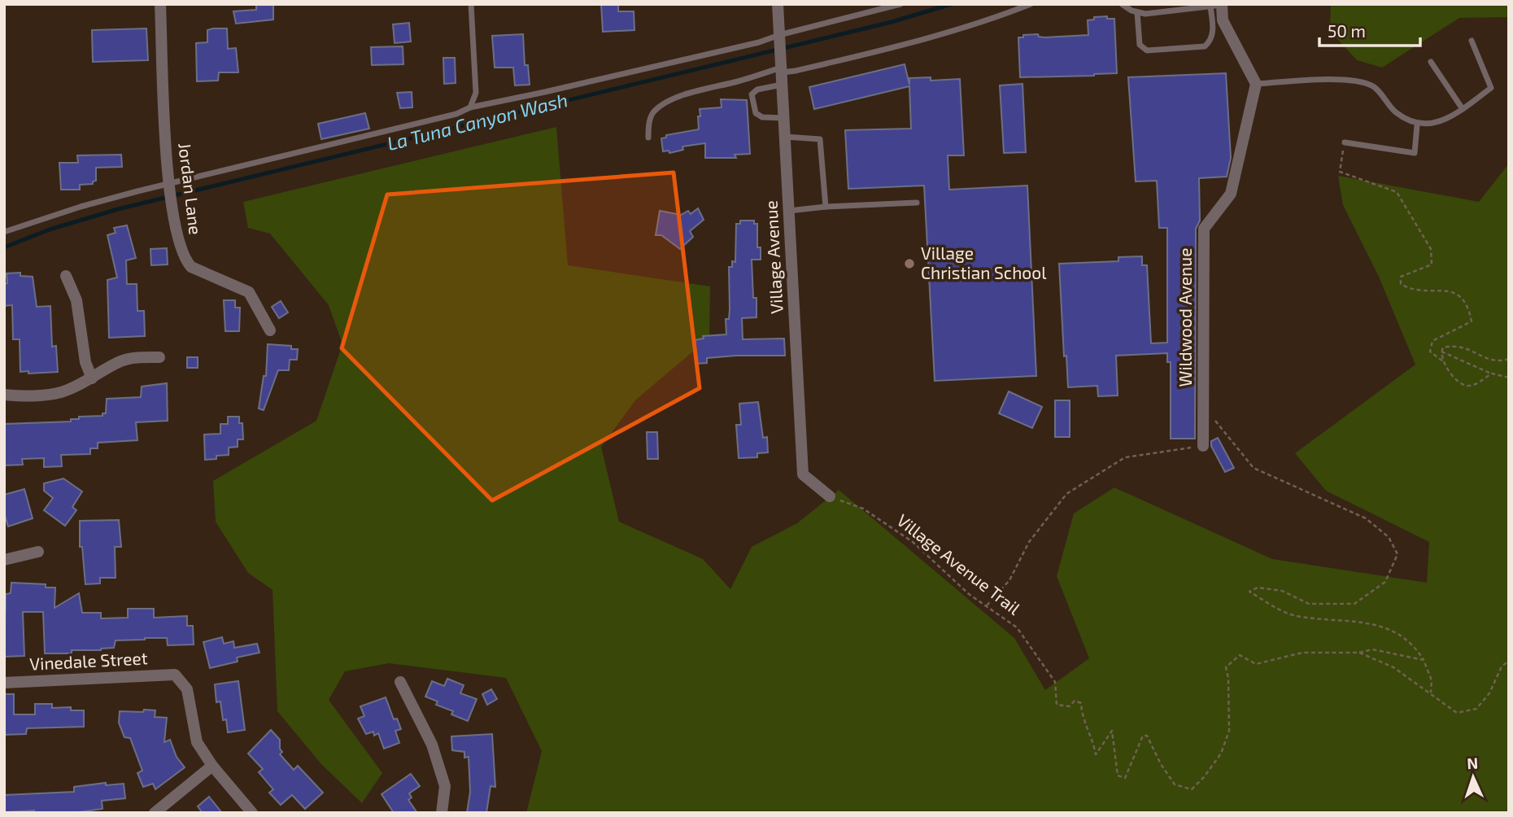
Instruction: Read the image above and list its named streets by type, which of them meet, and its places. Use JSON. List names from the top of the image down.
{
  "streets": {
    "street": [
      "Jordan Lane",
      "Village Avenue",
      "Wildwood Avenue",
      "Vinedale Street"
    ],
    "path": ["Village Avenue Trail"]
  },
  "crossings": [
    ["Village Avenue", "Village Avenue Trail"]
  ],
  "water": ["La Tuna Canyon Wash"],
  "places": ["Village Christian School"],
  "scale_bar": "50 m",
  "north": "top"
}
